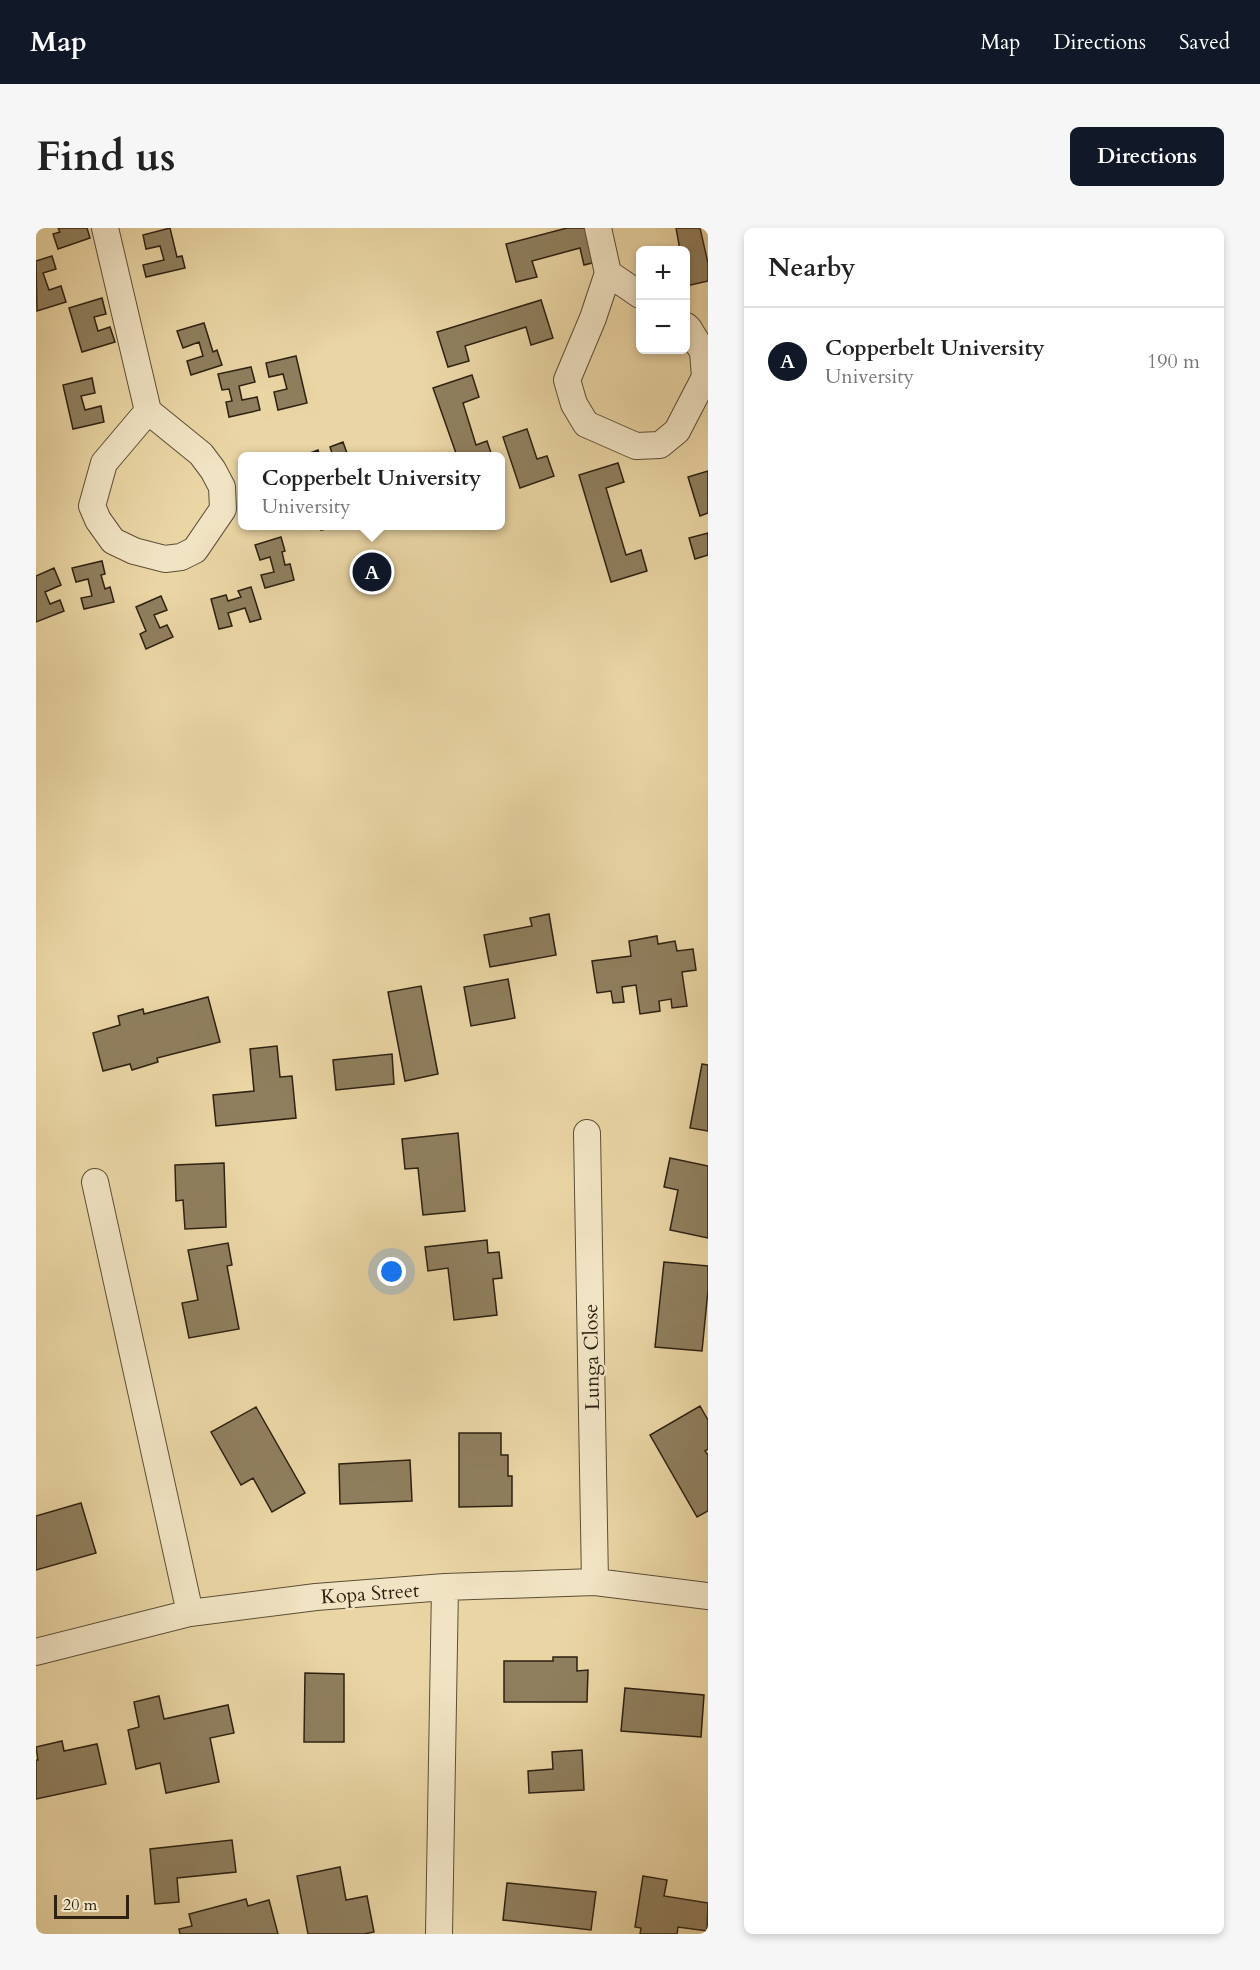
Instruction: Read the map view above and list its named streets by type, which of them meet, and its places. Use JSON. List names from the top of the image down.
{
  "streets": {
    "street": ["Lunga Close", "Kopa Street"]
  },
  "crossings": [
    ["Lunga Close", "Kopa Street"]
  ],
  "scale_bar": "20 m",
  "page": {
    "header": "Map",
    "nav": ["Map", "Directions", "Saved"],
    "buttons": "Directions",
    "title": "Find us",
    "heading": "Nearby",
    "map_buttons": ["+", "−"],
    "list": [
      {
        "mark": "A",
        "name": "Copperbelt University",
        "note": "University",
        "value": "190 m"
      }
    ],
    "popup": ["Copperbelt University", "University"],
    "pins": "A",
    "scale": "20 m"
  }
}
